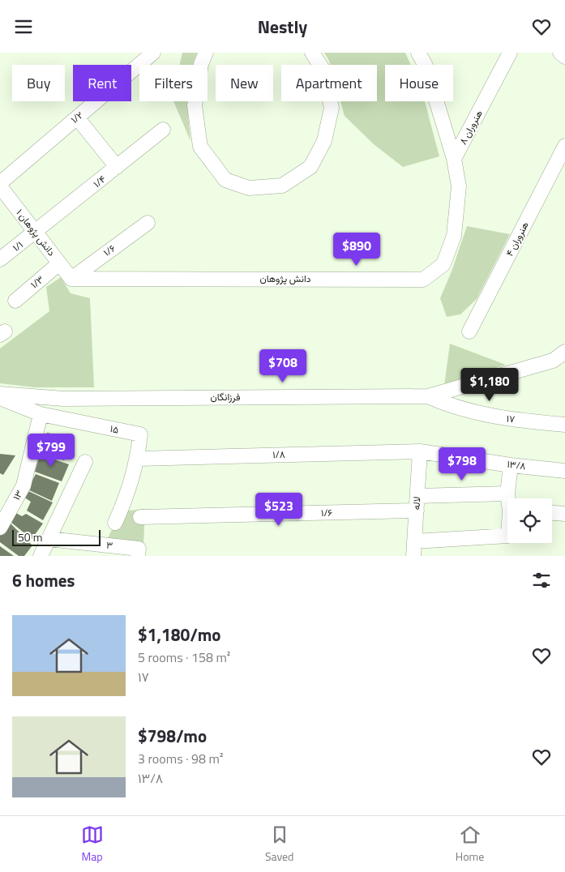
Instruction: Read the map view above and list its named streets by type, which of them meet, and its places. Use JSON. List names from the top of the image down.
{
  "streets": {
    "street": [
      "۱/۲",
      "هنروران ۸",
      "۱/۴",
      "دانش پژوهان ۱",
      "هنروران ۴",
      "۱/۱",
      "۱/۶",
      "دانش پژوهان",
      "۱/۳",
      "فرزانگان",
      "۱۷",
      "۱۵",
      "۱/۸",
      "۱۳/۸",
      "۱۳",
      "لاله",
      "۳"
    ]
  },
  "crossings": [
    ["هنروران ۸", "دانش پژوهان"],
    ["۱/۴", "دانش پژوهان ۱"],
    ["۱/۴", "۱/۱"],
    ["دانش پژوهان ۱", "۱/۱"],
    ["دانش پژوهان ۱", "۱/۶"],
    ["دانش پژوهان ۱", "دانش پژوهان"],
    ["دانش پژوهان ۱", "۱/۳"],
    ["۱/۶", "دانش پژوهان"],
    ["۱/۶", "لاله"],
    ["فرزانگان", "۱۷"],
    ["۱۵", "۱/۸"],
    ["۱۵", "۱۳"],
    ["۱/۸", "۱۳/۸"],
    ["۱/۸", "لاله"],
    ["۱۳/۸", "لاله"]
  ],
  "scale_bar": "50 m",
  "page": {
    "header": "Nestly",
    "chip": [
      "Buy",
      "Rent",
      "Filters",
      "New",
      "Apartment",
      "House"
    ],
    "price": [
      "$890",
      "$708",
      "$1,180",
      "$799",
      "$798",
      "$523"
    ],
    "scale": "50 m",
    "heading": "6 homes",
    "list": [
      {
        "name": "$1,180/mo",
        "note": "5 rooms · 158 m² · ۱۷"
      },
      {
        "name": "$798/mo",
        "note": "3 rooms · 98 m² · ۱۳/۸"
      }
    ],
    "tabs": ["Map", "Saved", "Home"]
  }
}
